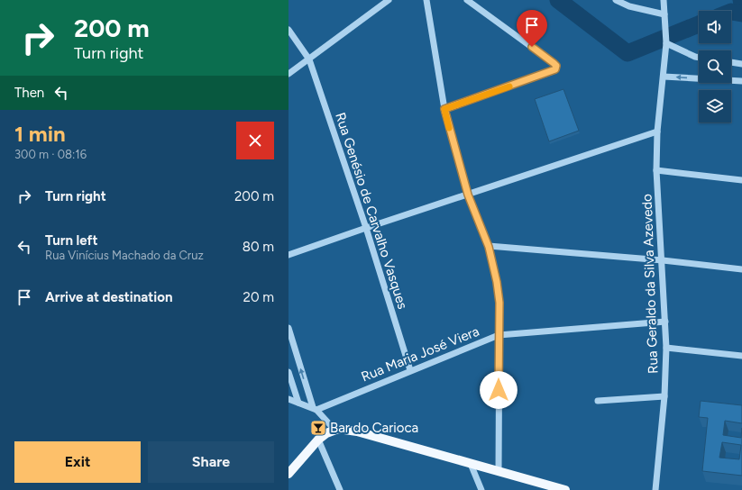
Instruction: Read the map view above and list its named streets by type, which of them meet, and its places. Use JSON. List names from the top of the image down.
{
  "streets": {
    "street": ["Rua Genésio de Carvalho Vasques", "Rua Geraldo da Silva Azevedo", "Rua Maria José Viera"]
  },
  "crossings": [
    ["Rua Genésio de Carvalho Vasques", "Rua Maria José Viera"],
    ["Rua Geraldo da Silva Azevedo", "Rua Maria José Viera"]
  ],
  "places": {
    "bar": ["Bar do Carioca"]
  },
  "page": {
    "turn": ["200 m", "Turn right"],
    "then": "Then",
    "heading": ["1 min", "300 m · 08:16"],
    "list": [
      {
        "name": "Turn right",
        "value": "200 m"
      },
      {
        "name": "Turn left",
        "note": "Rua Vinícius Machado da Cruz",
        "value": "80 m"
      },
      {
        "name": "Arrive at destination",
        "value": "20 m"
      }
    ],
    "buttons": ["Exit", "Share"]
  }
}
